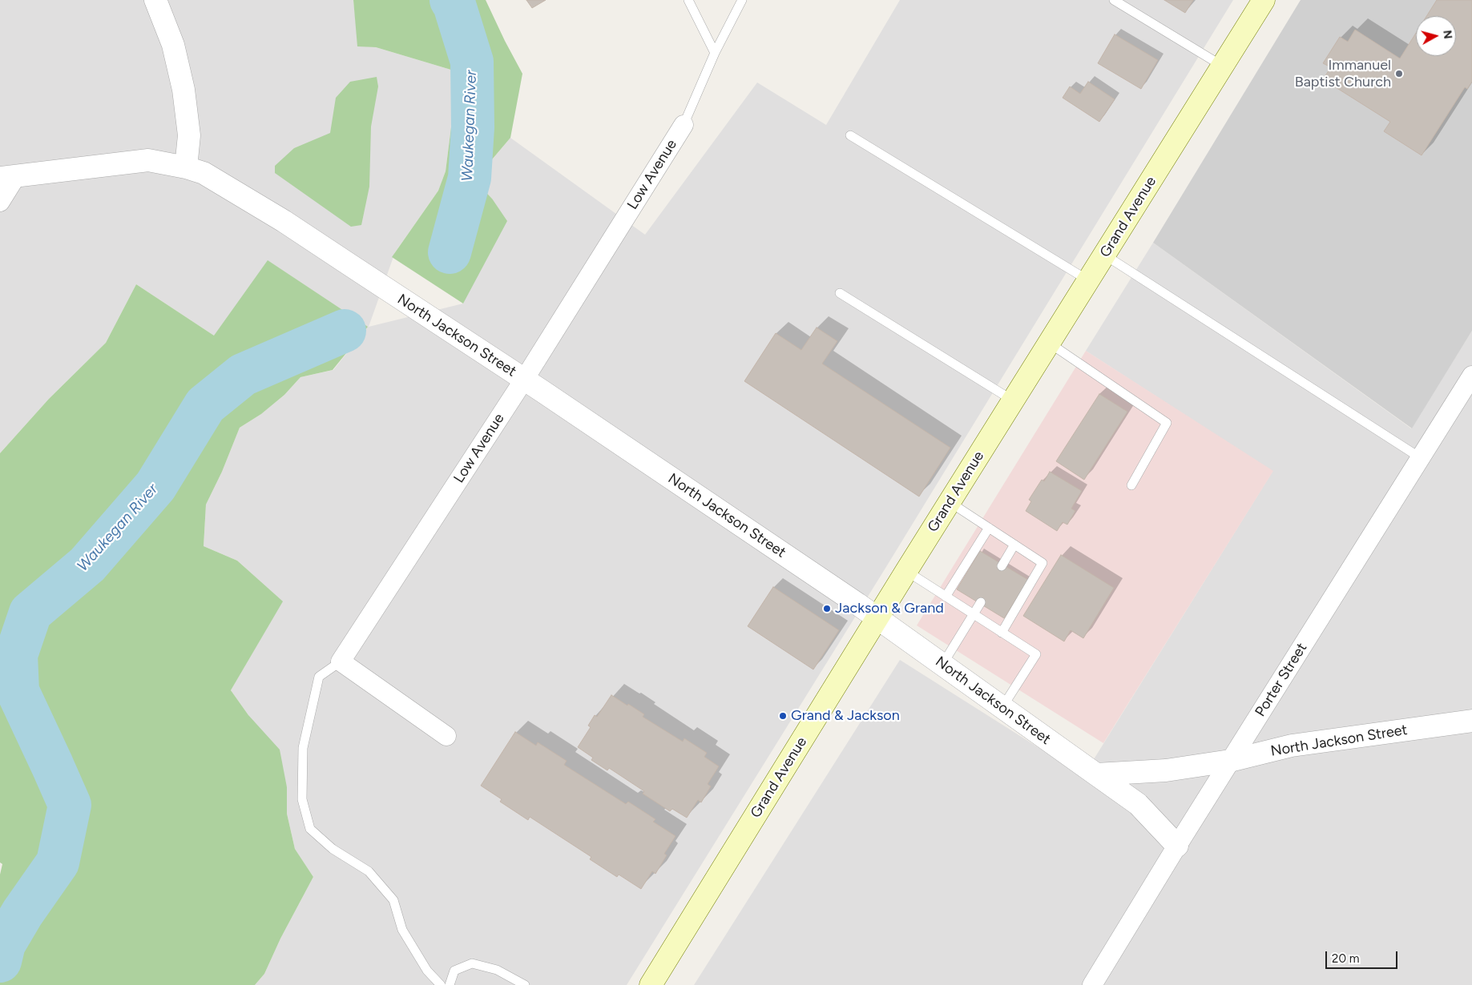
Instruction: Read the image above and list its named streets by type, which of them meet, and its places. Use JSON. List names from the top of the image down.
{
  "streets": {
    "main road": ["Grand Avenue"],
    "street": ["Low Avenue", "North Jackson Street", "Porter Street"]
  },
  "crossings": [
    ["Low Avenue", "North Jackson Street"],
    ["Grand Avenue", "North Jackson Street"],
    ["North Jackson Street", "Porter Street"]
  ],
  "water": ["Waukegan River"],
  "places": ["Immanuel Baptist Church", "Jackson & Grand", "Grand & Jackson"],
  "scale_bar": "20 m",
  "north": "right"
}
